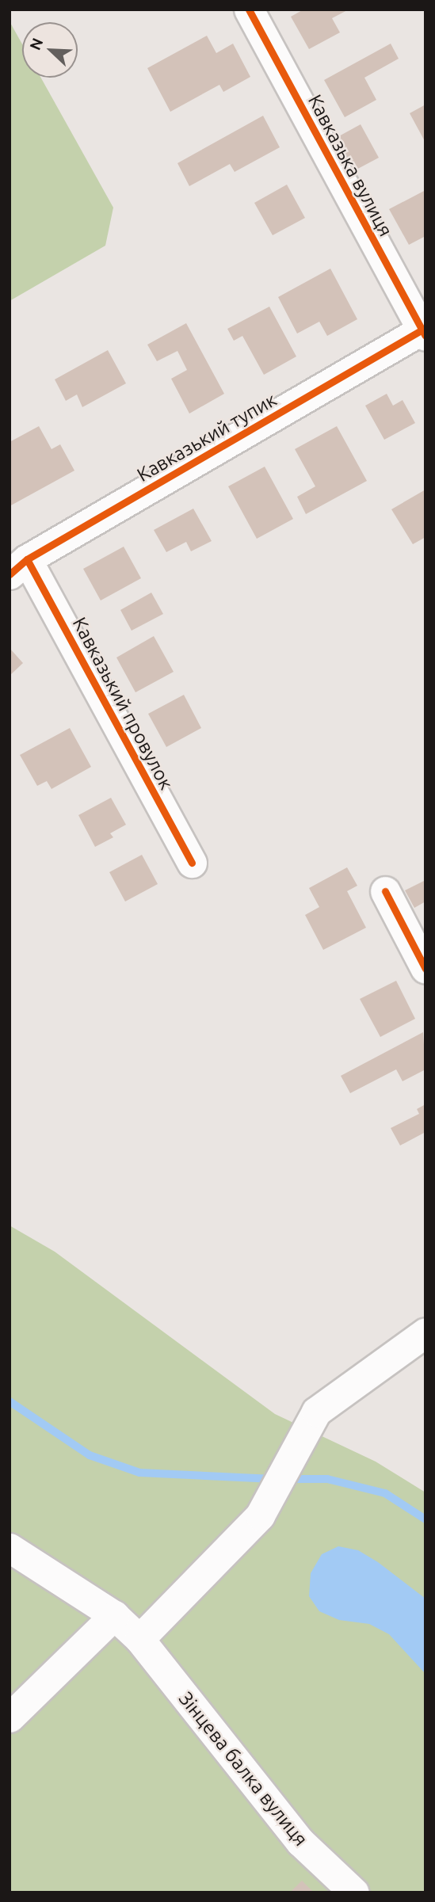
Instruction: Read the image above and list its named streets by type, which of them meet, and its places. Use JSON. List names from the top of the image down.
{
  "streets": {
    "street": [
      "Кавказька вулиця",
      "Кавказький тупик",
      "Кавказький провулок",
      "Зінцева балка вулиця"
    ]
  },
  "crossings": [
    ["Кавказька вулиця", "Кавказький тупик"],
    ["Кавказький тупик", "Кавказький провулок"]
  ],
  "north": "top left"
}
